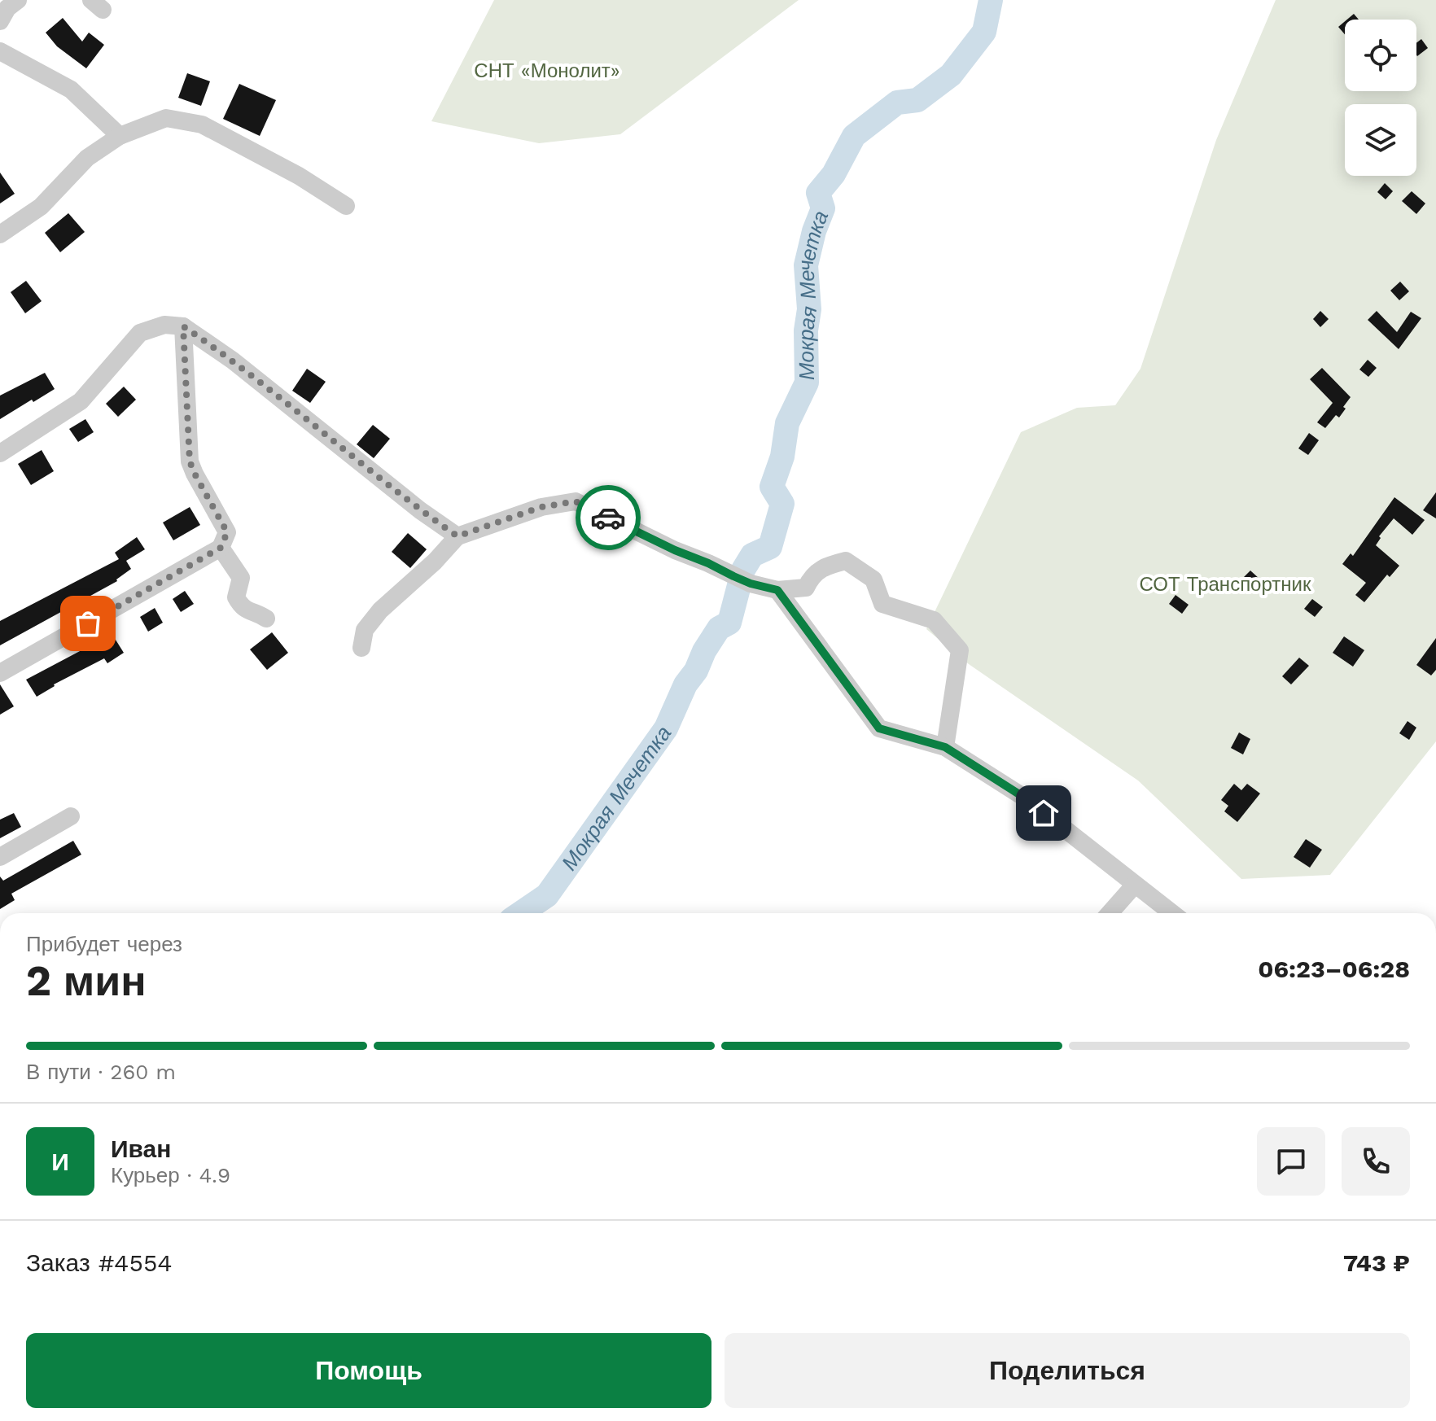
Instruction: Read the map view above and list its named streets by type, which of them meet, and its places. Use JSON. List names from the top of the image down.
{
  "water": ["Мокрая Мечетка"],
  "parks": ["СНТ «Монолит»", "СОТ Транспортник"],
  "page": {
    "heading": ["2 мин", "Прибудет через", "06:23–06:28"],
    "panel": [
      "Иван",
      "Курьер · 4.9",
      "Заказ #4554",
      "743 ₽"
    ],
    "bar": "В пути · 260 m",
    "round": "И",
    "buttons": ["Помощь", "Поделиться"]
  }
}
